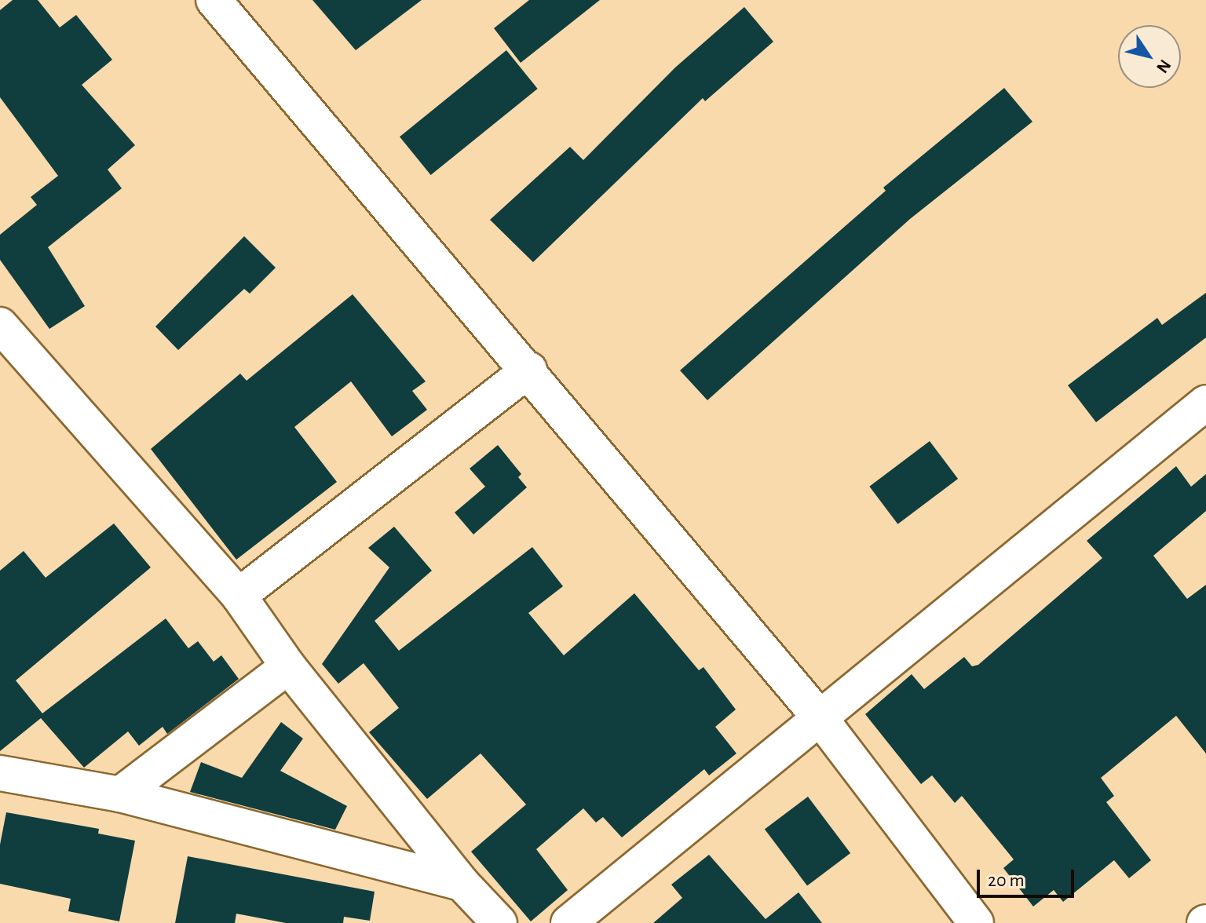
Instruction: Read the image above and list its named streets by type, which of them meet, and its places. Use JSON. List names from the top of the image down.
{
  "scale_bar": "20 m",
  "north": "bottom right"
}
